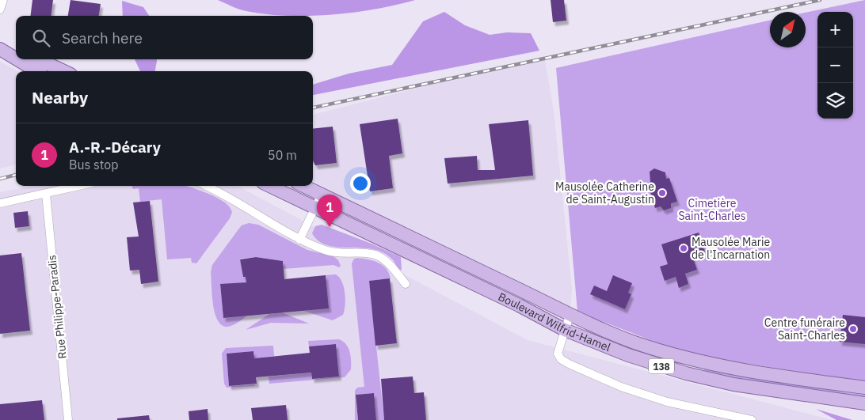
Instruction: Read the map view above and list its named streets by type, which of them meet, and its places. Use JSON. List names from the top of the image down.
{
  "streets": {
    "main road": ["Boulevard Wilfrid-Hamel", "138"],
    "street": ["Rue Philippe-Paradis"]
  },
  "parks": ["Cimetière Saint-Charles"],
  "places": ["Mausolée Catherine de Saint-Augustin", "Mausolée Marie de l'Incarnation", "Centre funéraire Saint-Charles"],
  "north": "top right",
  "page": {
    "map_buttons": ["+", "−"],
    "search": "Search here",
    "heading": "Nearby",
    "list": [
      {
        "mark": "1",
        "name": "A.-R.-Décary",
        "note": "Bus stop",
        "value": "50 m"
      }
    ],
    "pins": "1"
  }
}
